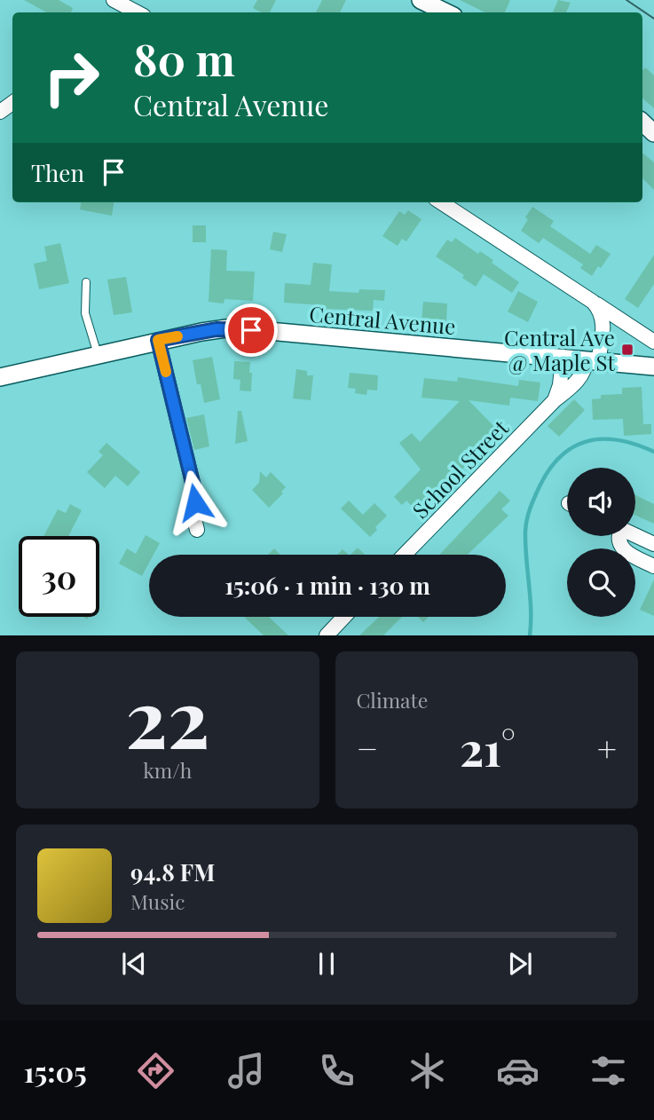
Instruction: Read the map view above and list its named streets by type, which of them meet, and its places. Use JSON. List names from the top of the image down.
{
  "streets": {
    "street": ["Central Avenue", "School Street"]
  },
  "crossings": [
    ["Central Avenue", "School Street"]
  ],
  "places": {
    "transit": ["Central Ave @ Maple St"]
  },
  "page": {
    "turn": ["80 m", "Central Avenue"],
    "then": "Then",
    "limit": "30",
    "trip": "15:06 · 1 min · 130 m",
    "tile": [
      ["22", "km/h"],
      "Climate"
    ],
    "heat": ["−", "21°", "+"],
    "song": ["94.8 FM", "Music"],
    "tabs": "15:05"
  }
}
